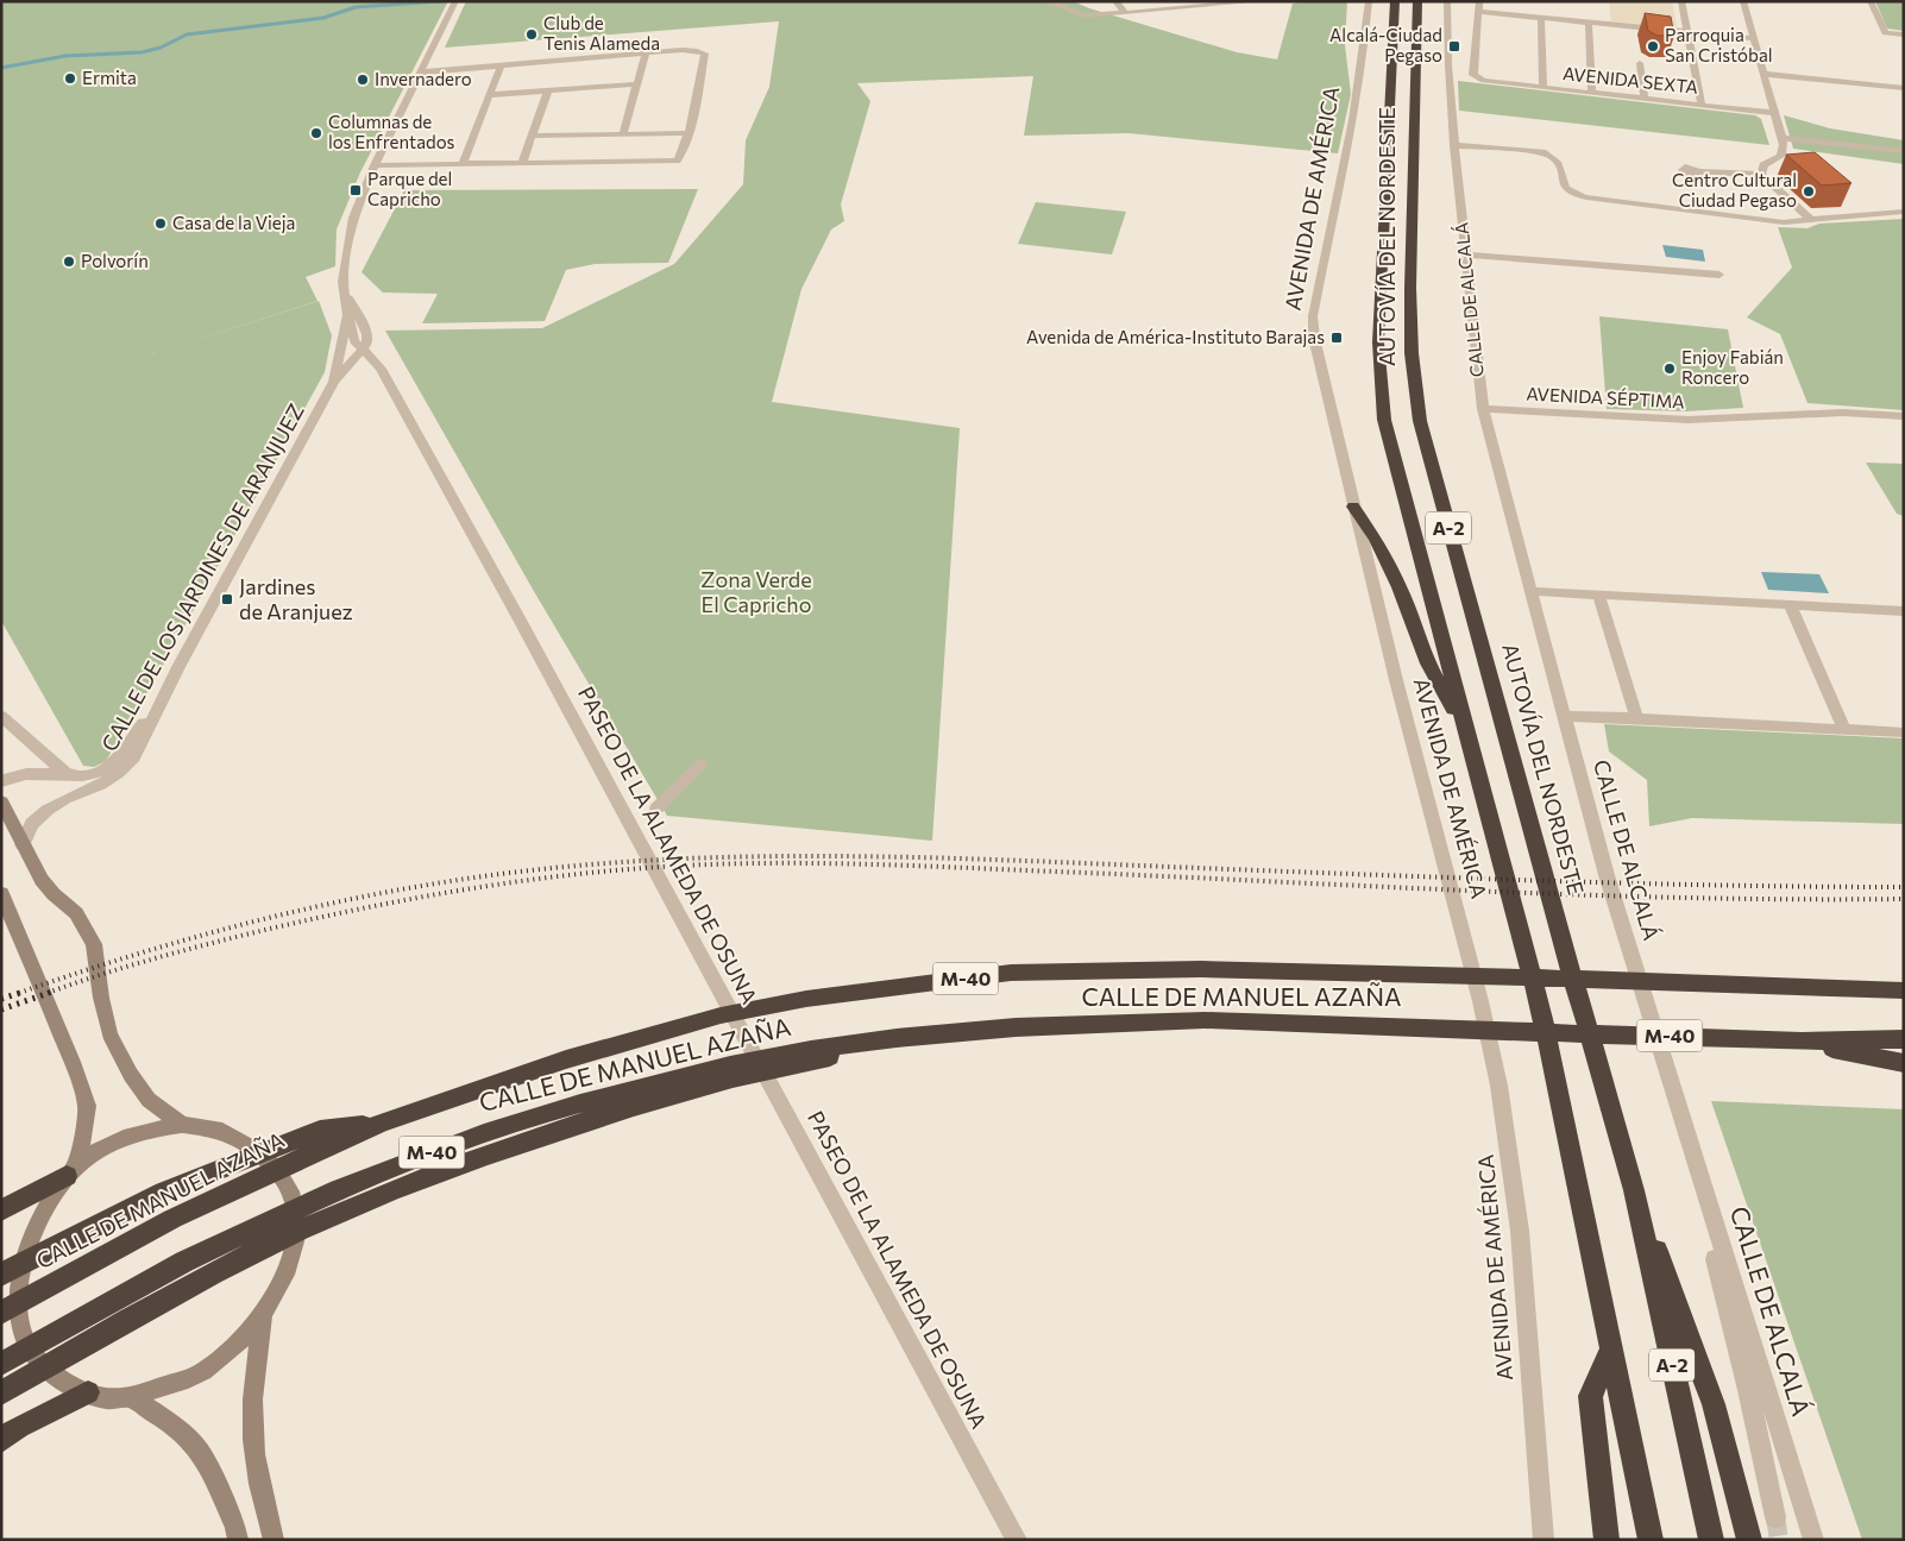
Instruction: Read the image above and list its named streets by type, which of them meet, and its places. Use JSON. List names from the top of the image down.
{
  "streets": {
    "highway": [
      "AUTOVÍA DEL NORDESTE",
      "A-2",
      "M-40",
      "CALLE DE MANUEL AZAÑA"
    ],
    "street": [
      "AVENIDA SEXTA",
      "AVENIDA DE AMÉRICA",
      "CALLE DE ALCALÁ",
      "AVENIDA SÉPTIMA",
      "CALLE DE LOS JARDINES DE ARANJUEZ",
      "PASEO DE LA ALAMEDA DE OSUNA"
    ]
  },
  "crossings": [
    ["CALLE DE ALCALÁ", "AVENIDA SÉPTIMA"],
    ["CALLE DE LOS JARDINES DE ARANJUEZ", "PASEO DE LA ALAMEDA DE OSUNA"],
    ["M-40", "CALLE DE MANUEL AZAÑA"]
  ],
  "parks": ["Zona Verde El Capricho"],
  "places": {
    "other": [
      "Club de Tenis Alameda",
      "Parroquia San Cristóbal",
      "Ermita",
      "Invernadero",
      "Columnas de los Enfrentados",
      "Centro Cultural Ciudad Pegaso",
      "Casa de la Vieja",
      "Polvorín",
      "Enjoy Fabián Roncero"
    ],
    "transit": [
      "Alcalá-Ciudad Pegaso",
      "Parque del Capricho",
      "Avenida de América-Instituto Barajas",
      "Jardines de Aranjuez"
    ]
  }
}
